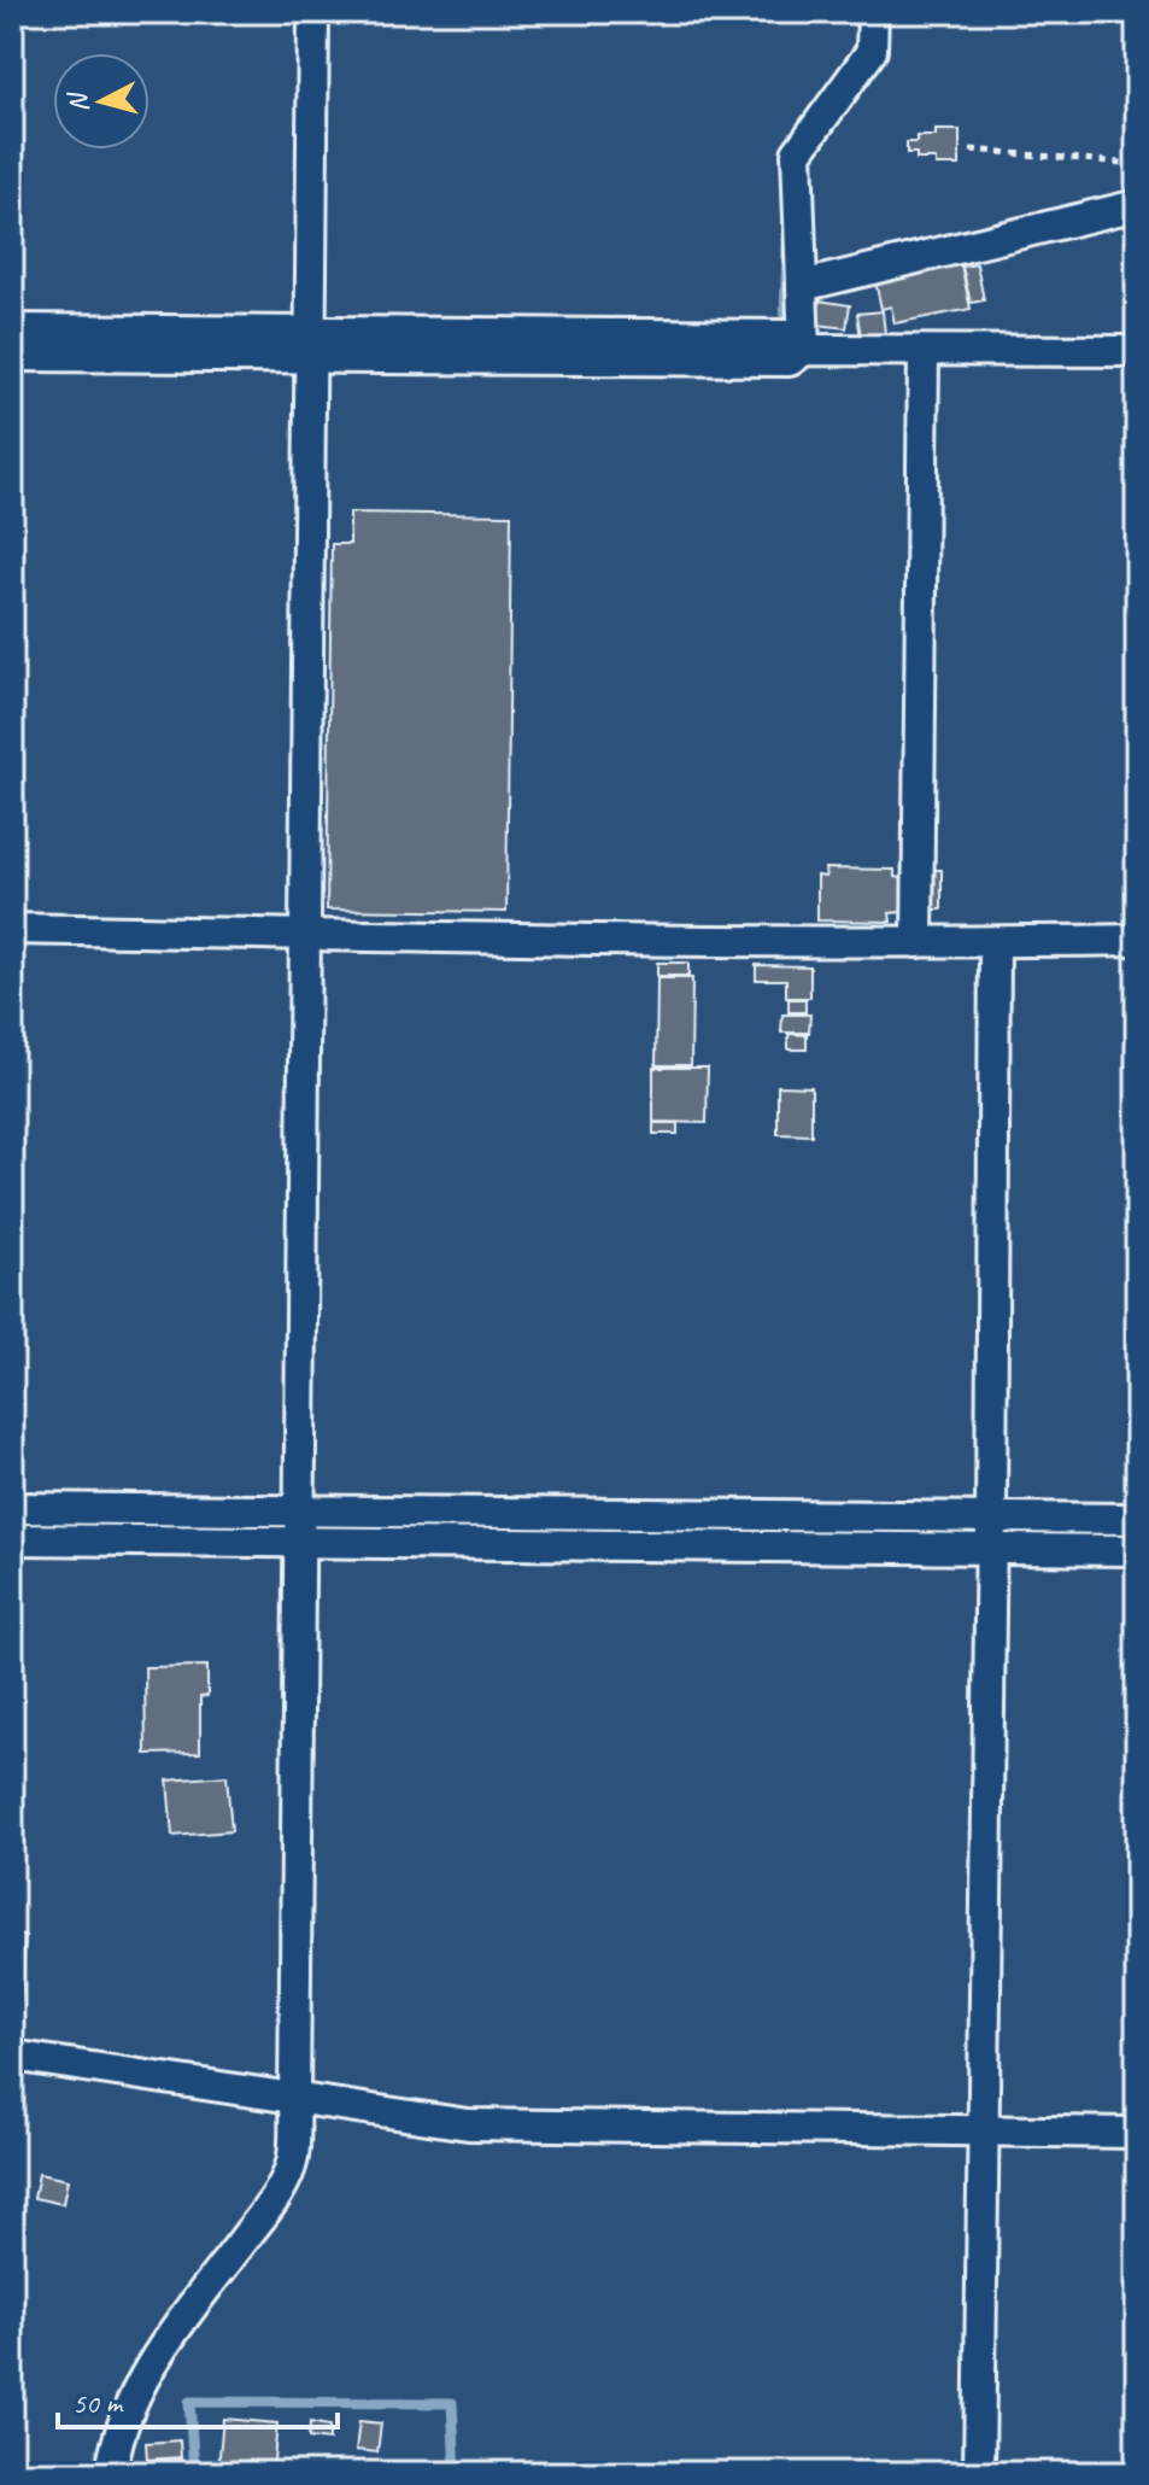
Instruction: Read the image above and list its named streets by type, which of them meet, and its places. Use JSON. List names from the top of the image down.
{
  "scale_bar": "50 m",
  "north": "left"
}
